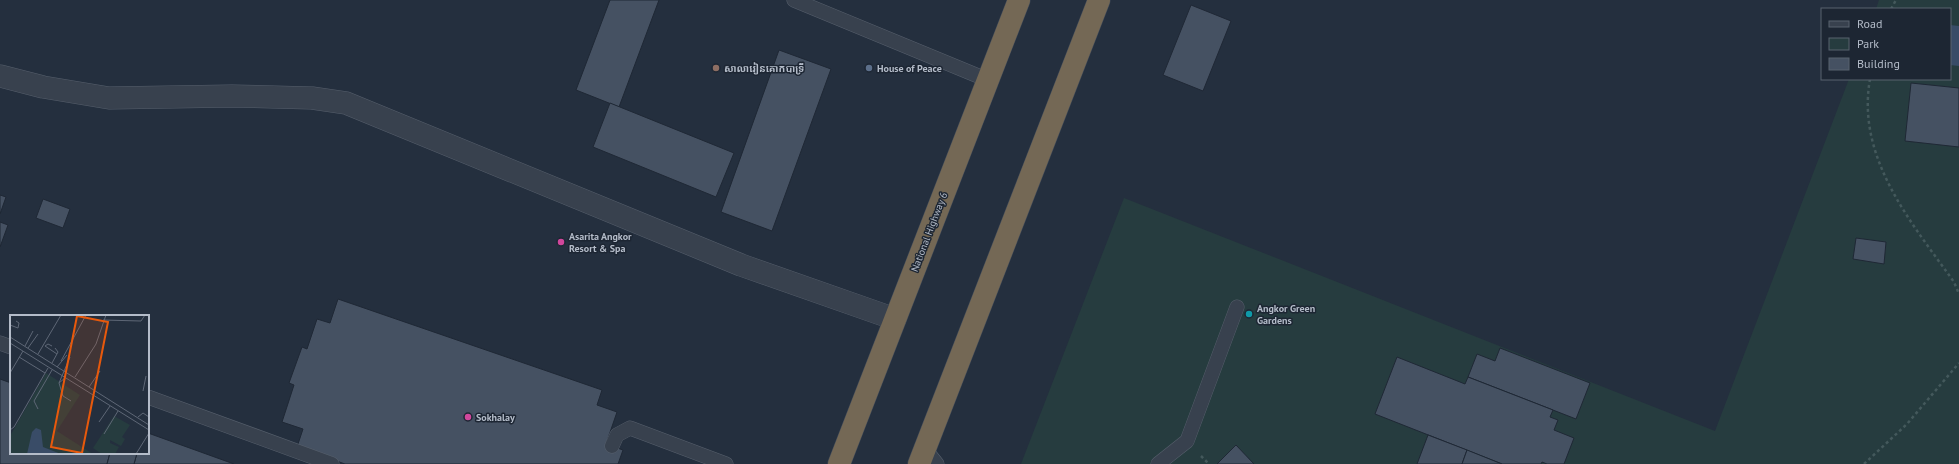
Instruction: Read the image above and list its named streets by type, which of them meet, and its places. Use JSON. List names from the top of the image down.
{
  "streets": {
    "highway": ["National Highway 6"]
  },
  "places": [
    "សាលារៀនគោកបាទ្រី",
    "House of Peace",
    "Asarita Angkor Resort & Spa",
    "Angkor Green Gardens",
    "Sokhalay"
  ],
  "legend": ["Road", "Park", "Building"]
}
